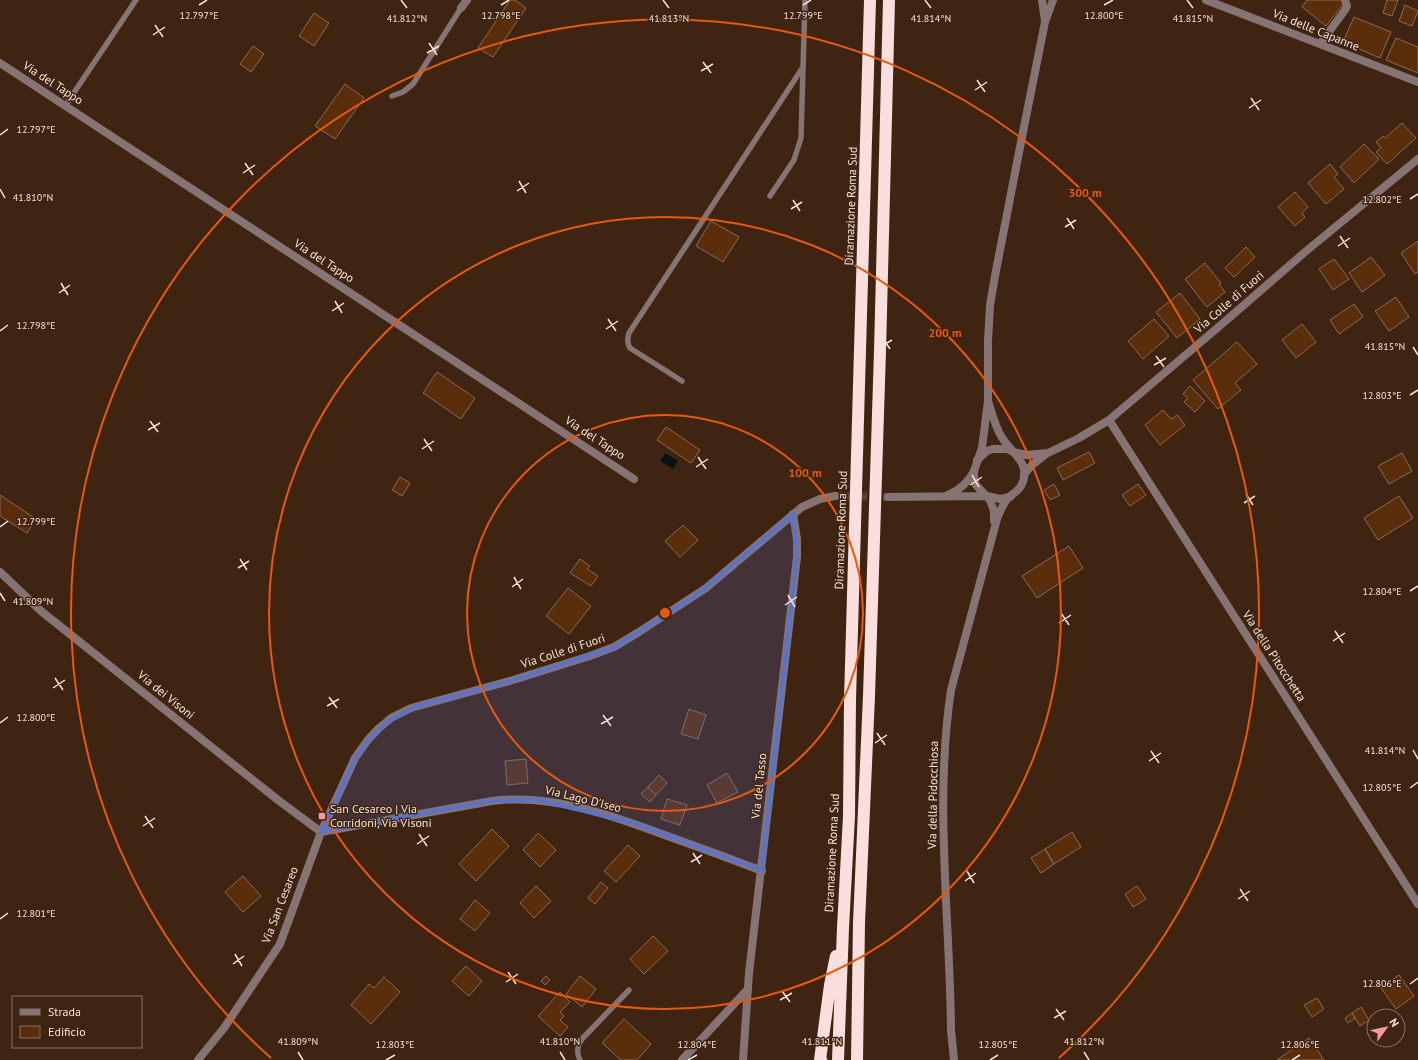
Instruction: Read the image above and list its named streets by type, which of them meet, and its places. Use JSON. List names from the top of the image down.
{
  "streets": {
    "highway": ["Diramazione Roma Sud"],
    "street": [
      "Via delle Capanne",
      "Via del Tappo",
      "Via Colle di Fuori",
      "Via della Pitocchetta",
      "Via dei Visoni",
      "Via del Tasso",
      "Via della Pidocchiosa",
      "Via Lago D'Iseo",
      "Via San Cesareo"
    ]
  },
  "crossings": [
    ["Via Colle di Fuori", "Via della Pitocchetta"],
    ["Via Colle di Fuori", "Via dei Visoni"],
    ["Via Colle di Fuori", "Via del Tasso"],
    ["Via Colle di Fuori", "Via della Pidocchiosa"],
    ["Via Colle di Fuori", "Via Lago D'Iseo"],
    ["Via Colle di Fuori", "Via San Cesareo"],
    ["Via dei Visoni", "Via Lago D'Iseo"],
    ["Via dei Visoni", "Via San Cesareo"],
    ["Via del Tasso", "Via Lago D'Iseo"],
    ["Via Lago D'Iseo", "Via San Cesareo"]
  ],
  "places": {
    "transit": ["San Cesareo | Via Corridoni, Via Visoni"]
  },
  "legend": ["Strada", "Edificio"],
  "north": "top right",
  "coordinates": [
    "12.797°E",
    "12.798°E",
    "12.799°E",
    "12.800°E",
    "41.813°N",
    "41.814°N",
    "41.812°N",
    "41.815°N",
    "41.810°N",
    "12.802°E",
    "12.803°E",
    "12.804°E",
    "41.809°N",
    "12.805°E",
    "12.801°E",
    "12.806°E",
    "41.811°N"
  ],
  "rings": ["300 m", "200 m", "100 m"]
}
